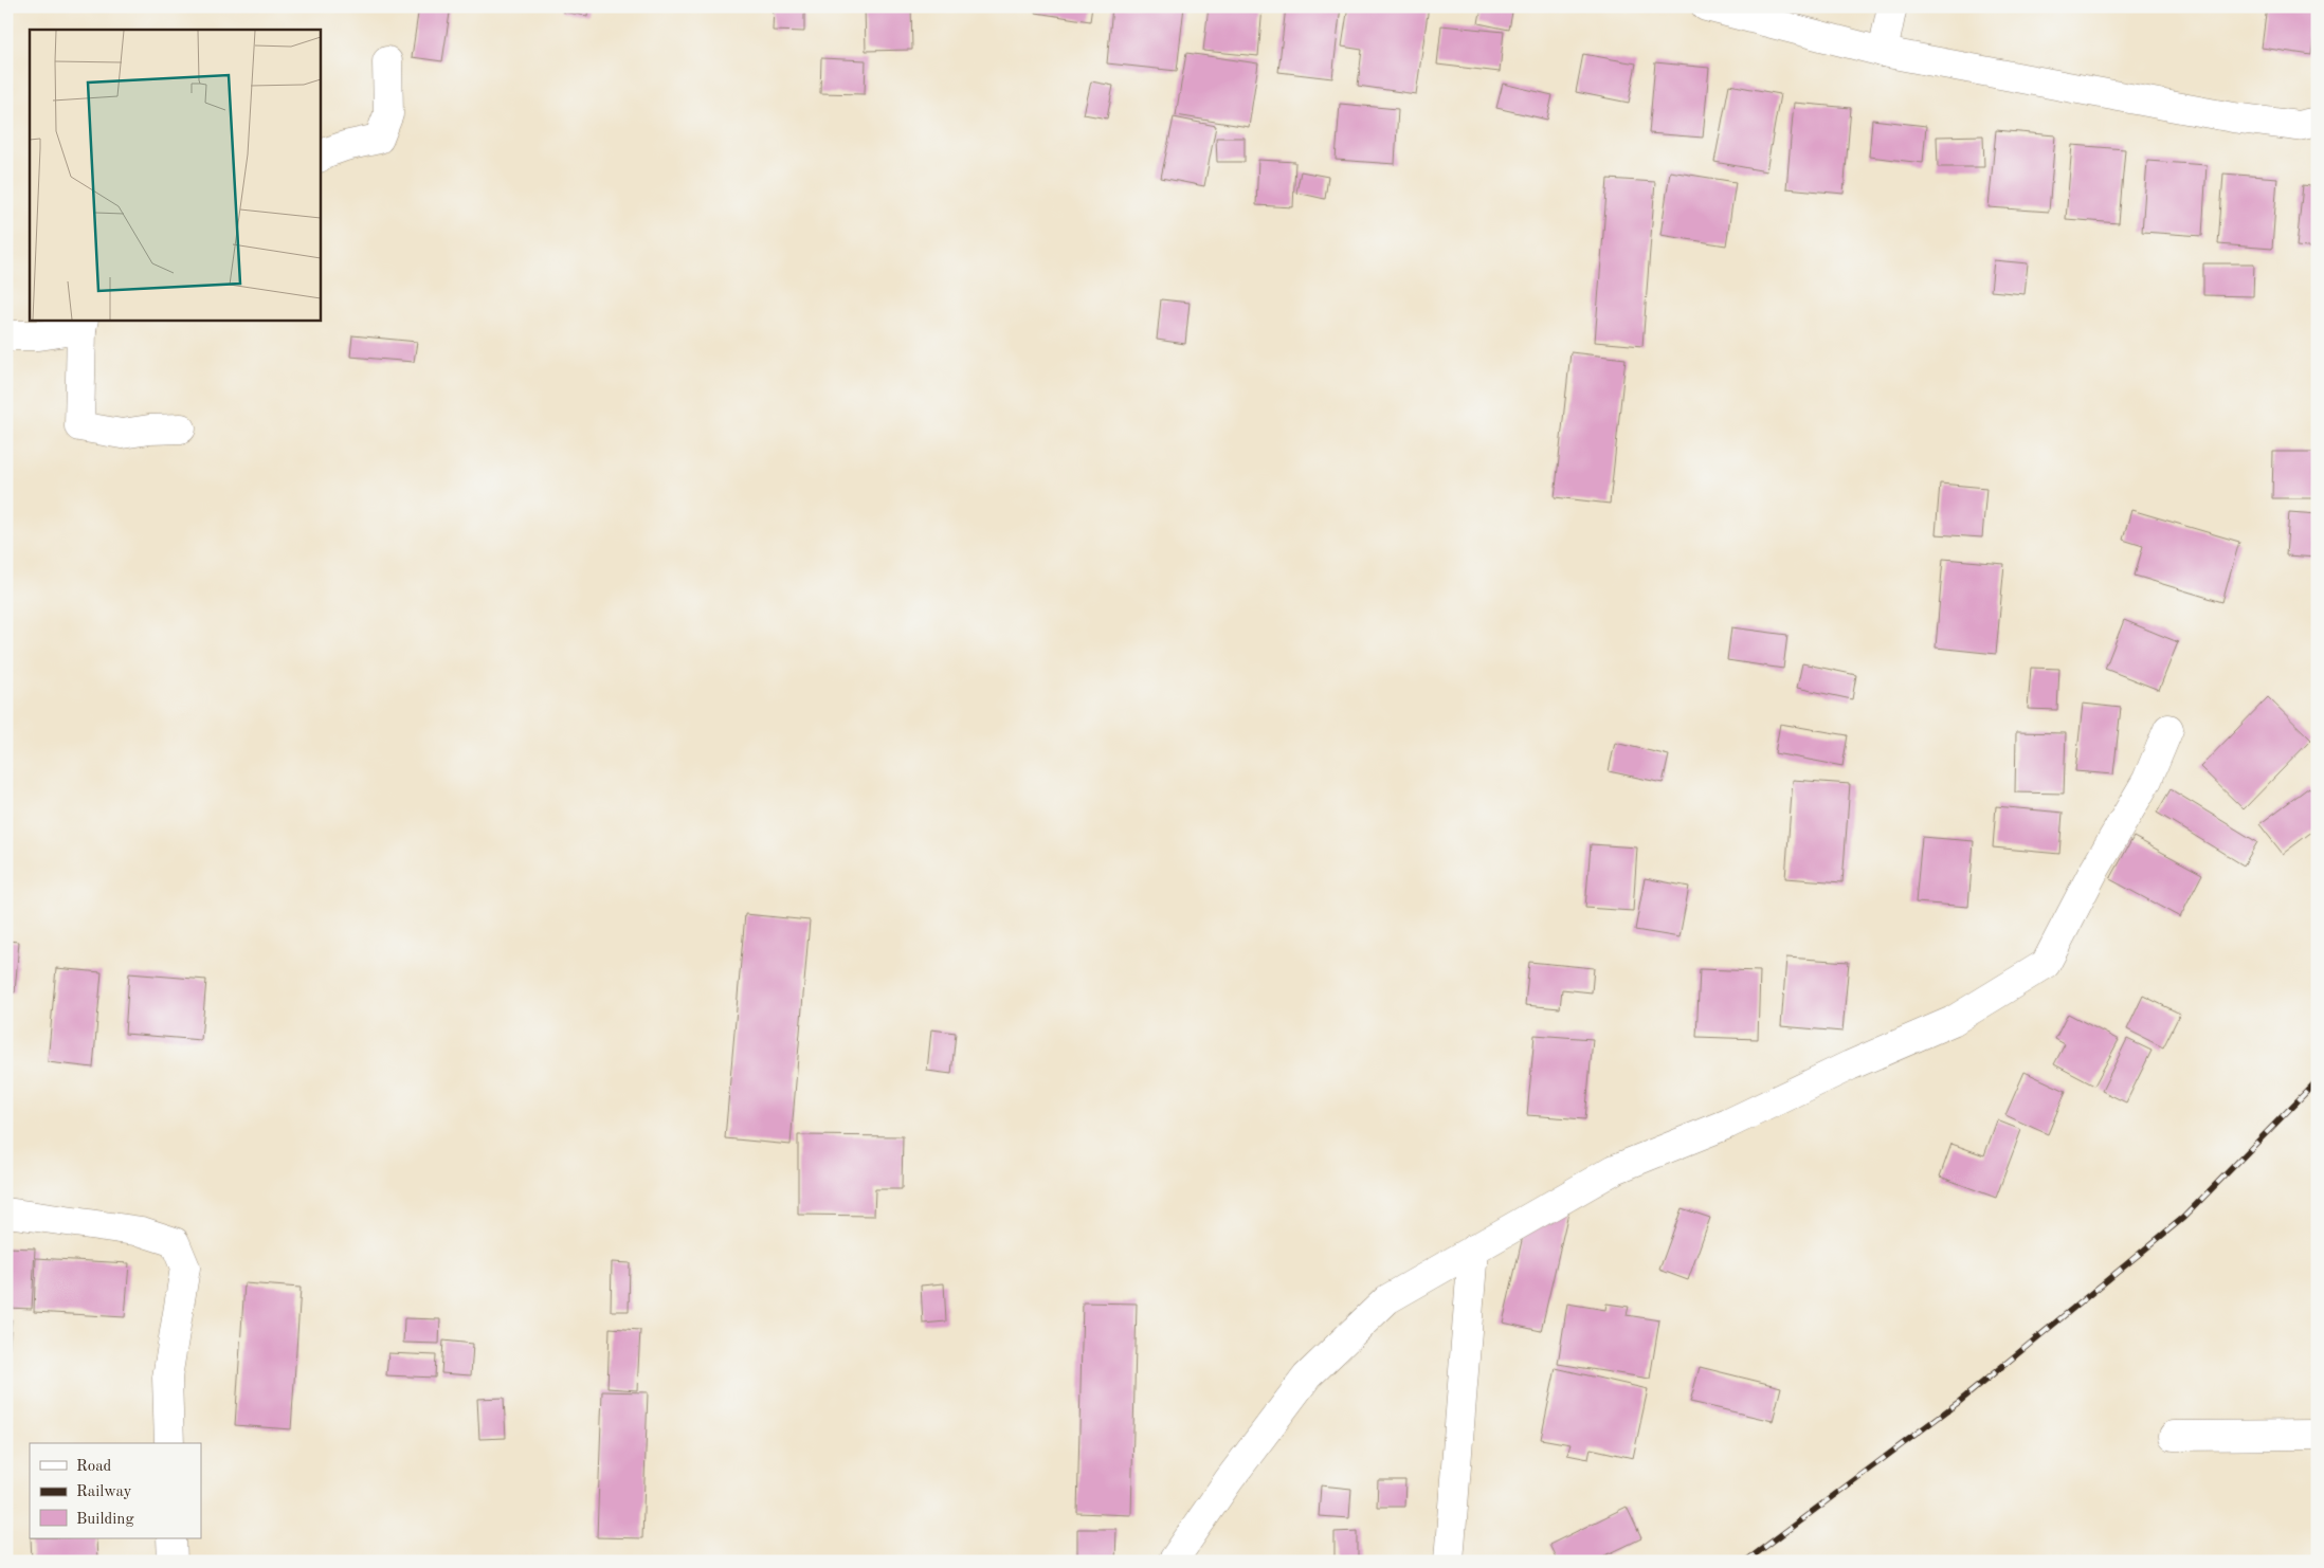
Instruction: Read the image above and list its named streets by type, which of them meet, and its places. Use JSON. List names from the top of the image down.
{
  "legend": ["Road", "Railway", "Building"]
}
